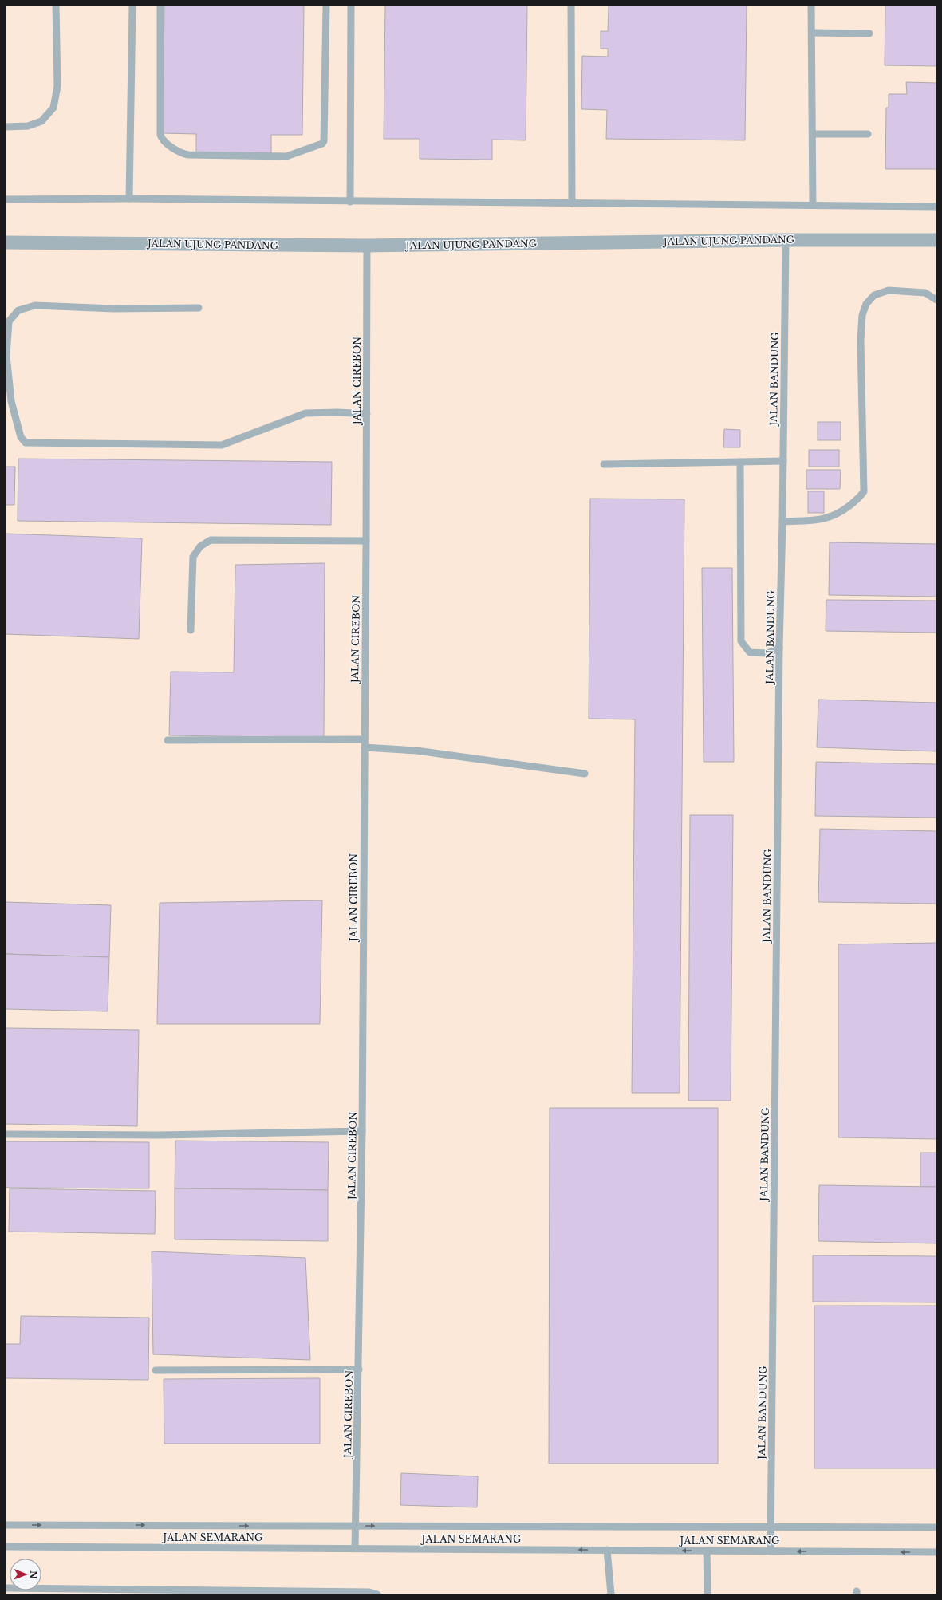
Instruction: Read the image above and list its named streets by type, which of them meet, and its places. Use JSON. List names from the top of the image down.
{
  "streets": {
    "street": ["JALAN UJUNG PANDANG"],
    "lane": ["JALAN BANDUNG", "JALAN CIREBON", "JALAN SEMARANG"]
  },
  "crossings": [
    ["JALAN UJUNG PANDANG", "JALAN BANDUNG"],
    ["JALAN UJUNG PANDANG", "JALAN CIREBON"],
    ["JALAN BANDUNG", "JALAN SEMARANG"],
    ["JALAN CIREBON", "JALAN SEMARANG"]
  ],
  "north": "right"
}
